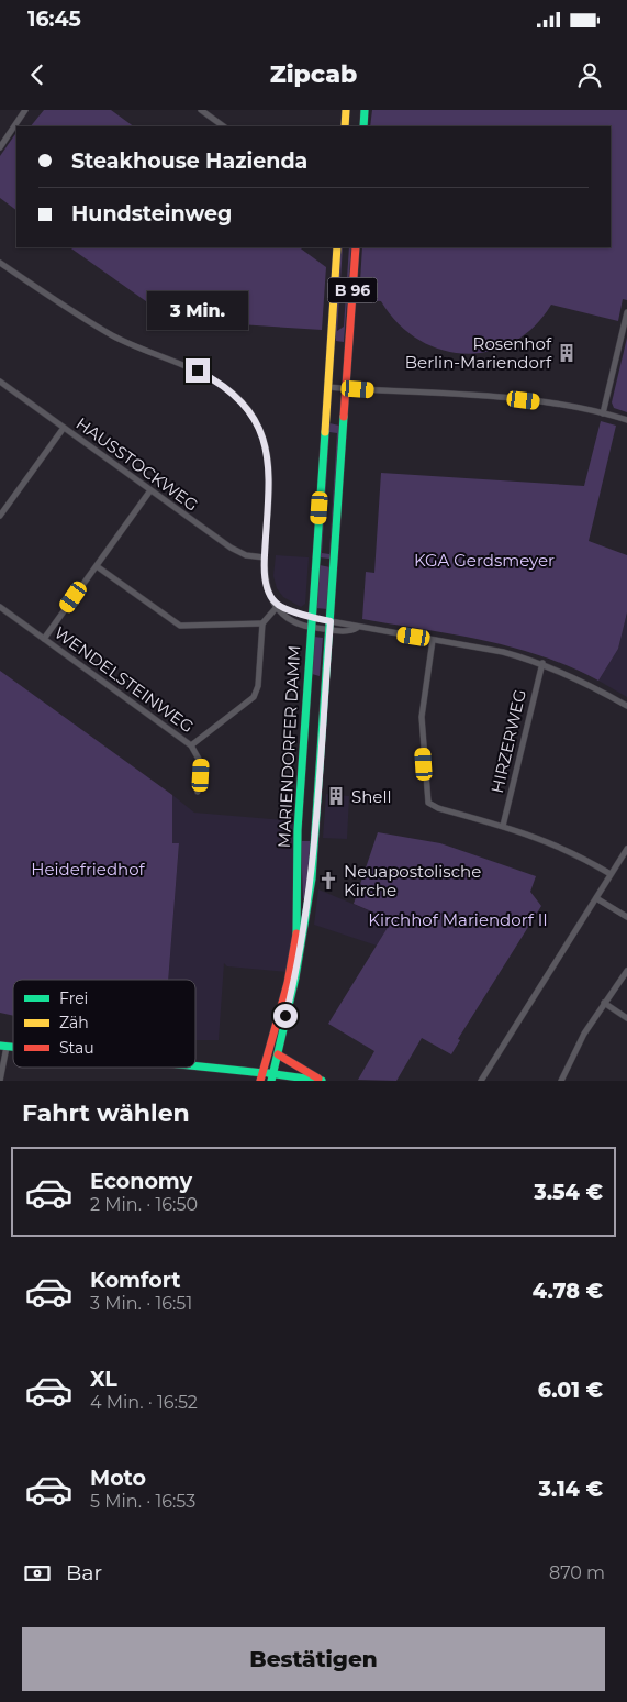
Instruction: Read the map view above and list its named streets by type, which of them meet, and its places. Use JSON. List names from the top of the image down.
{
  "streets": {
    "main road": ["B 96", "MARIENDORFER DAMM"],
    "street": ["HAUSSTOCKWEG", "WENDELSTEINWEG", "HIRZERWEG"]
  },
  "parks": ["KGA Gerdsmeyer", "Heidefriedhof", "Kirchhof Mariendorf II"],
  "places": {
    "building": ["Rosenhof Berlin-Mariendorf", "Shell"],
    "church": ["Neuapostolische Kirche"]
  },
  "legend": ["Frei", "Zäh", "Stau"],
  "page": {
    "status": "16:45",
    "header": "Zipcab",
    "banner": ["Steakhouse Hazienda", "Hundsteinweg"],
    "bubble": "3 Min.",
    "heading": "Fahrt wählen",
    "list": [
      {
        "name": "Economy",
        "note": "2 Min. · 16:50",
        "value": "3.54 €"
      },
      {
        "name": "Komfort",
        "note": "3 Min. · 16:51",
        "value": "4.78 €"
      },
      {
        "name": "XL",
        "note": "4 Min. · 16:52",
        "value": "6.01 €"
      },
      {
        "name": "Moto",
        "note": "5 Min. · 16:53",
        "value": "3.14 €"
      }
    ],
    "pay": ["Bar", "870 m"],
    "buttons": "Bestätigen"
  }
}
